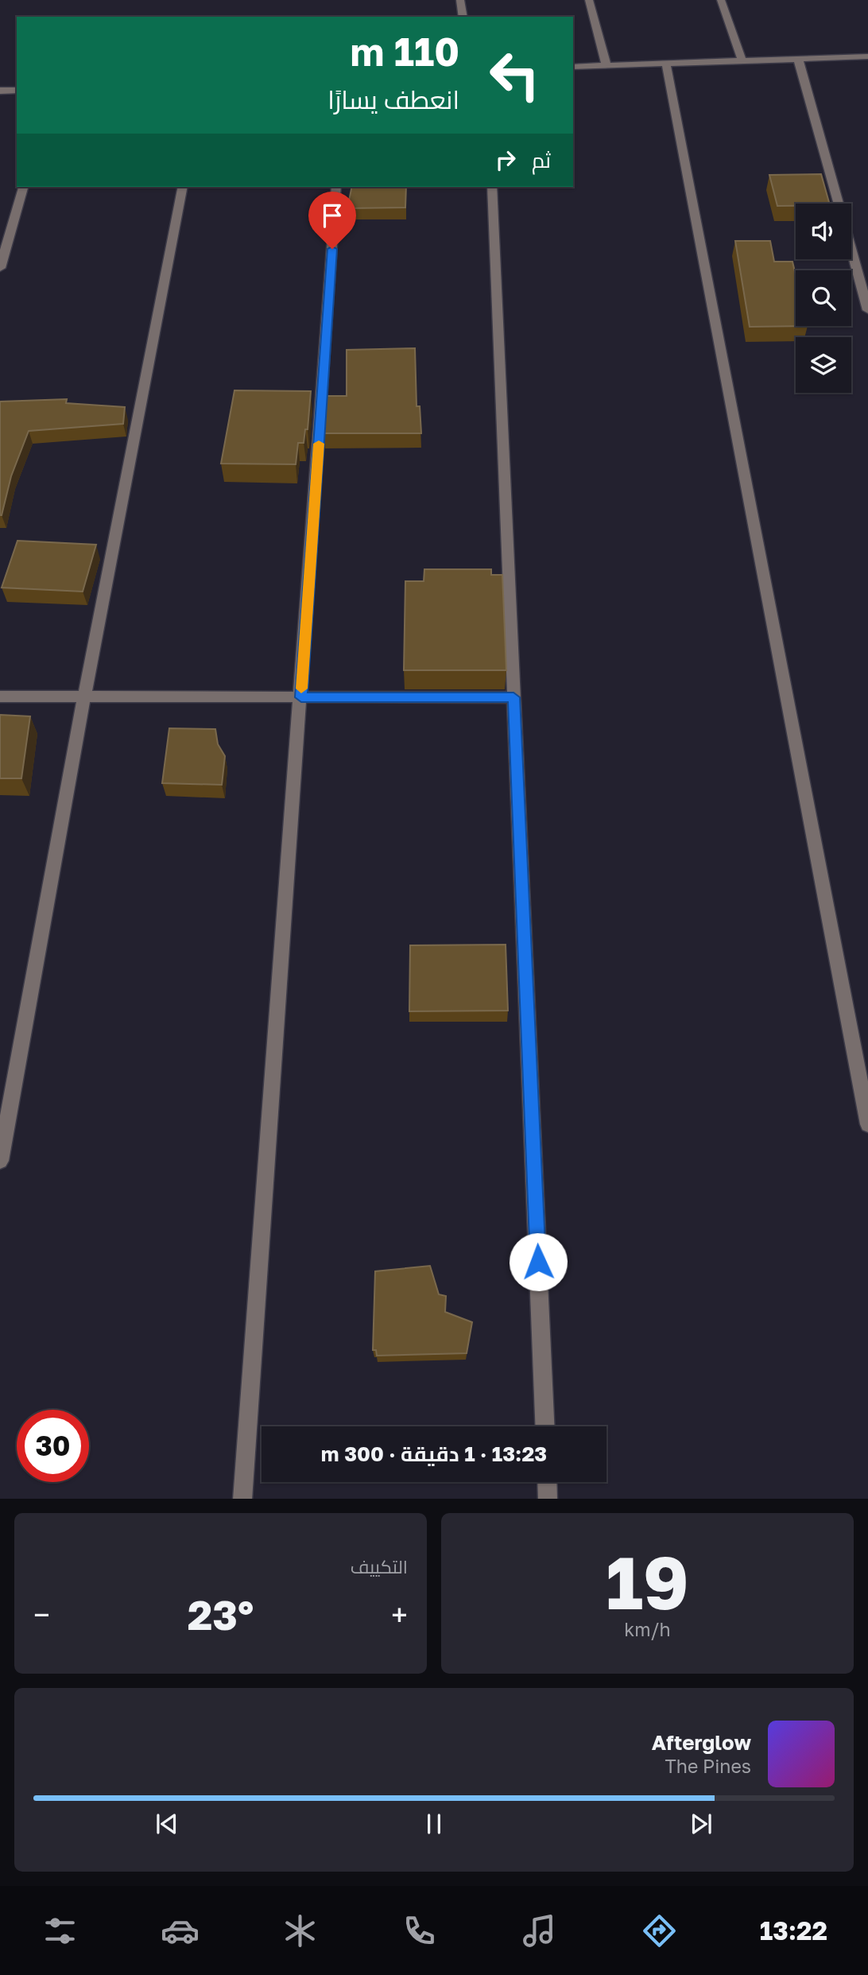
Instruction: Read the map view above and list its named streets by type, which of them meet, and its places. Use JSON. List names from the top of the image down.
{
  "page": {
    "turn": ["110 m", "انعطف يسارًا"],
    "then": "ثم",
    "limit": "30",
    "trip": "13:23 · 1 دقيقة · 300 m",
    "tile": [
      ["19", "km/h"],
      "التكييف"
    ],
    "heat": ["−", "23°", "+"],
    "song": ["Afterglow", "The Pines"],
    "tabs": "13:22"
  }
}
